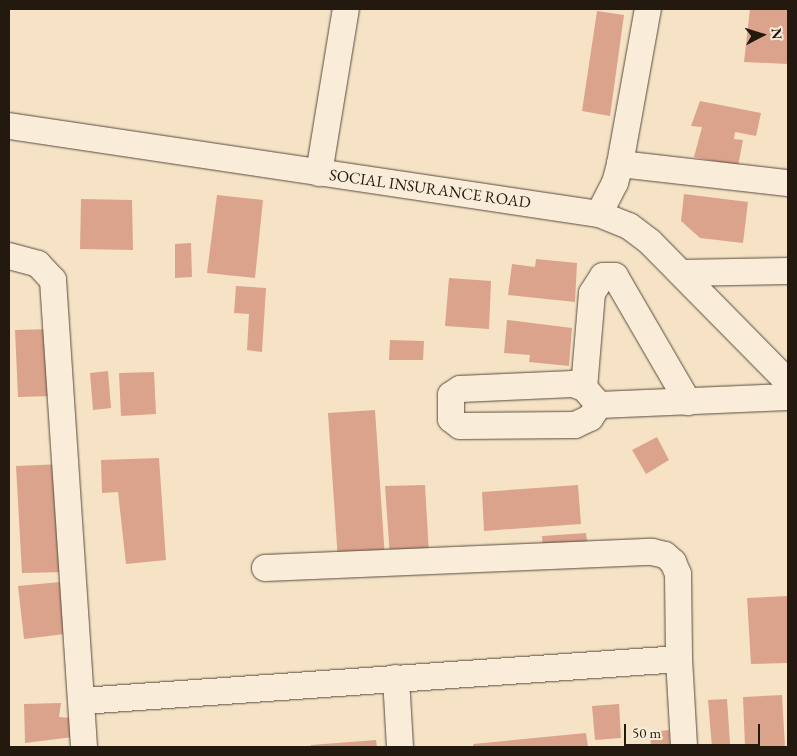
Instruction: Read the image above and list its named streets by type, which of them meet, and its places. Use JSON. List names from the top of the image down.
{
  "streets": {
    "street": ["SOCIAL INSURANCE ROAD"]
  },
  "scale_bar": "50 m",
  "north": "right"
}
